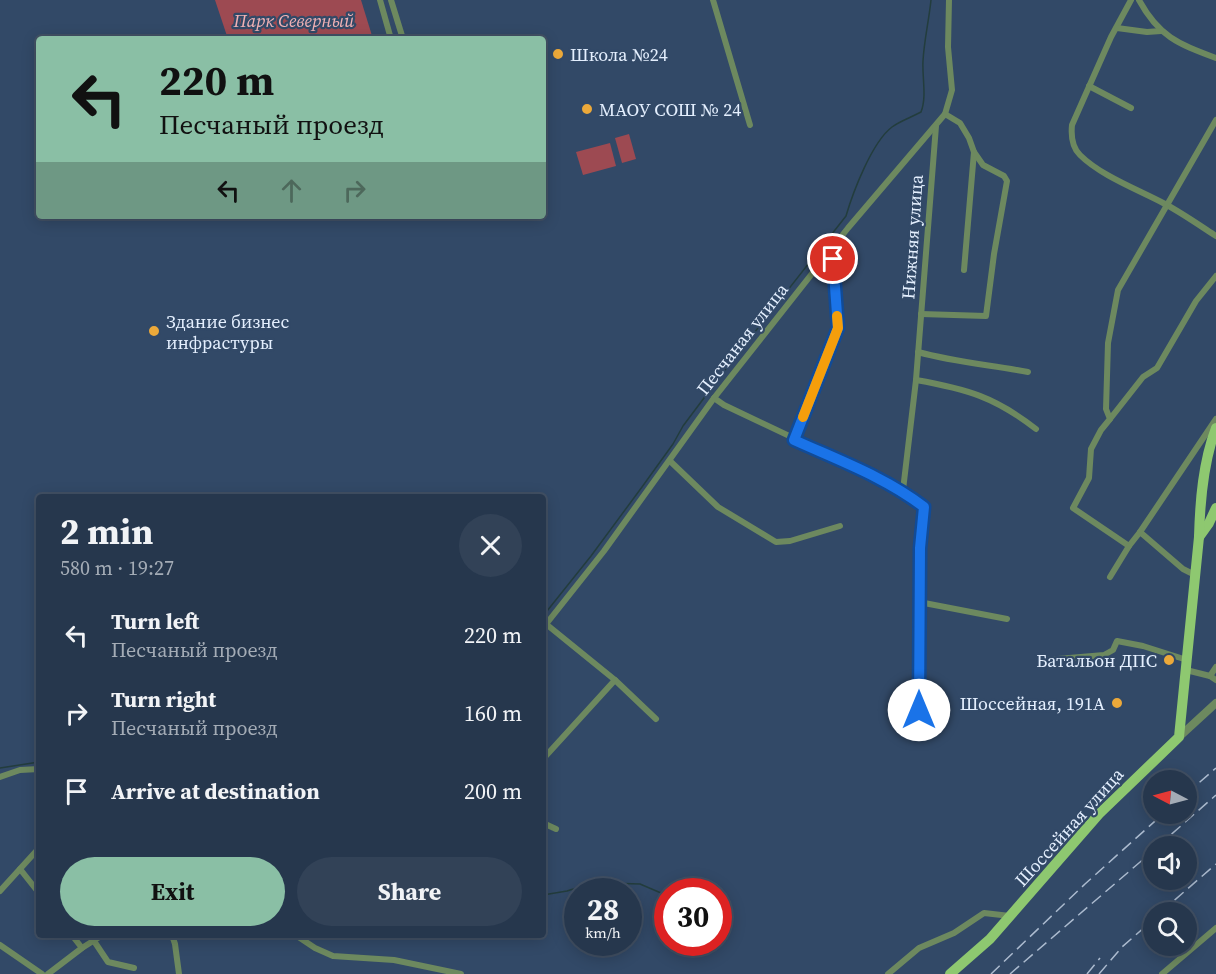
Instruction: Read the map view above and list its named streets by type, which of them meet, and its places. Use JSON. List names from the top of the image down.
{
  "streets": {
    "main road": ["Шоссейная улица"],
    "street": ["Нижняя улица", "Песчаная улица"]
  },
  "crossings": [
    ["Нижняя улица", "Песчаная улица"]
  ],
  "parks": ["Парк Северный"],
  "places": [
    "Школа №24",
    "МАОУ СОШ № 24",
    "Здание бизнес инфрастуры",
    "Батальон ДПС",
    "Шоссейная, 191А"
  ],
  "north": "left",
  "page": {
    "turn": ["220 m", "Песчаный проезд"],
    "heading": ["2 min", "580 m · 19:27"],
    "list": [
      {
        "name": "Turn left",
        "note": "Песчаный проезд",
        "value": "220 m"
      },
      {
        "name": "Turn right",
        "note": "Песчаный проезд",
        "value": "160 m"
      },
      {
        "name": "Arrive at destination",
        "value": "200 m"
      }
    ],
    "buttons": ["Exit", "Share"],
    "speed": "28 km/h",
    "limit": "30"
  }
}
